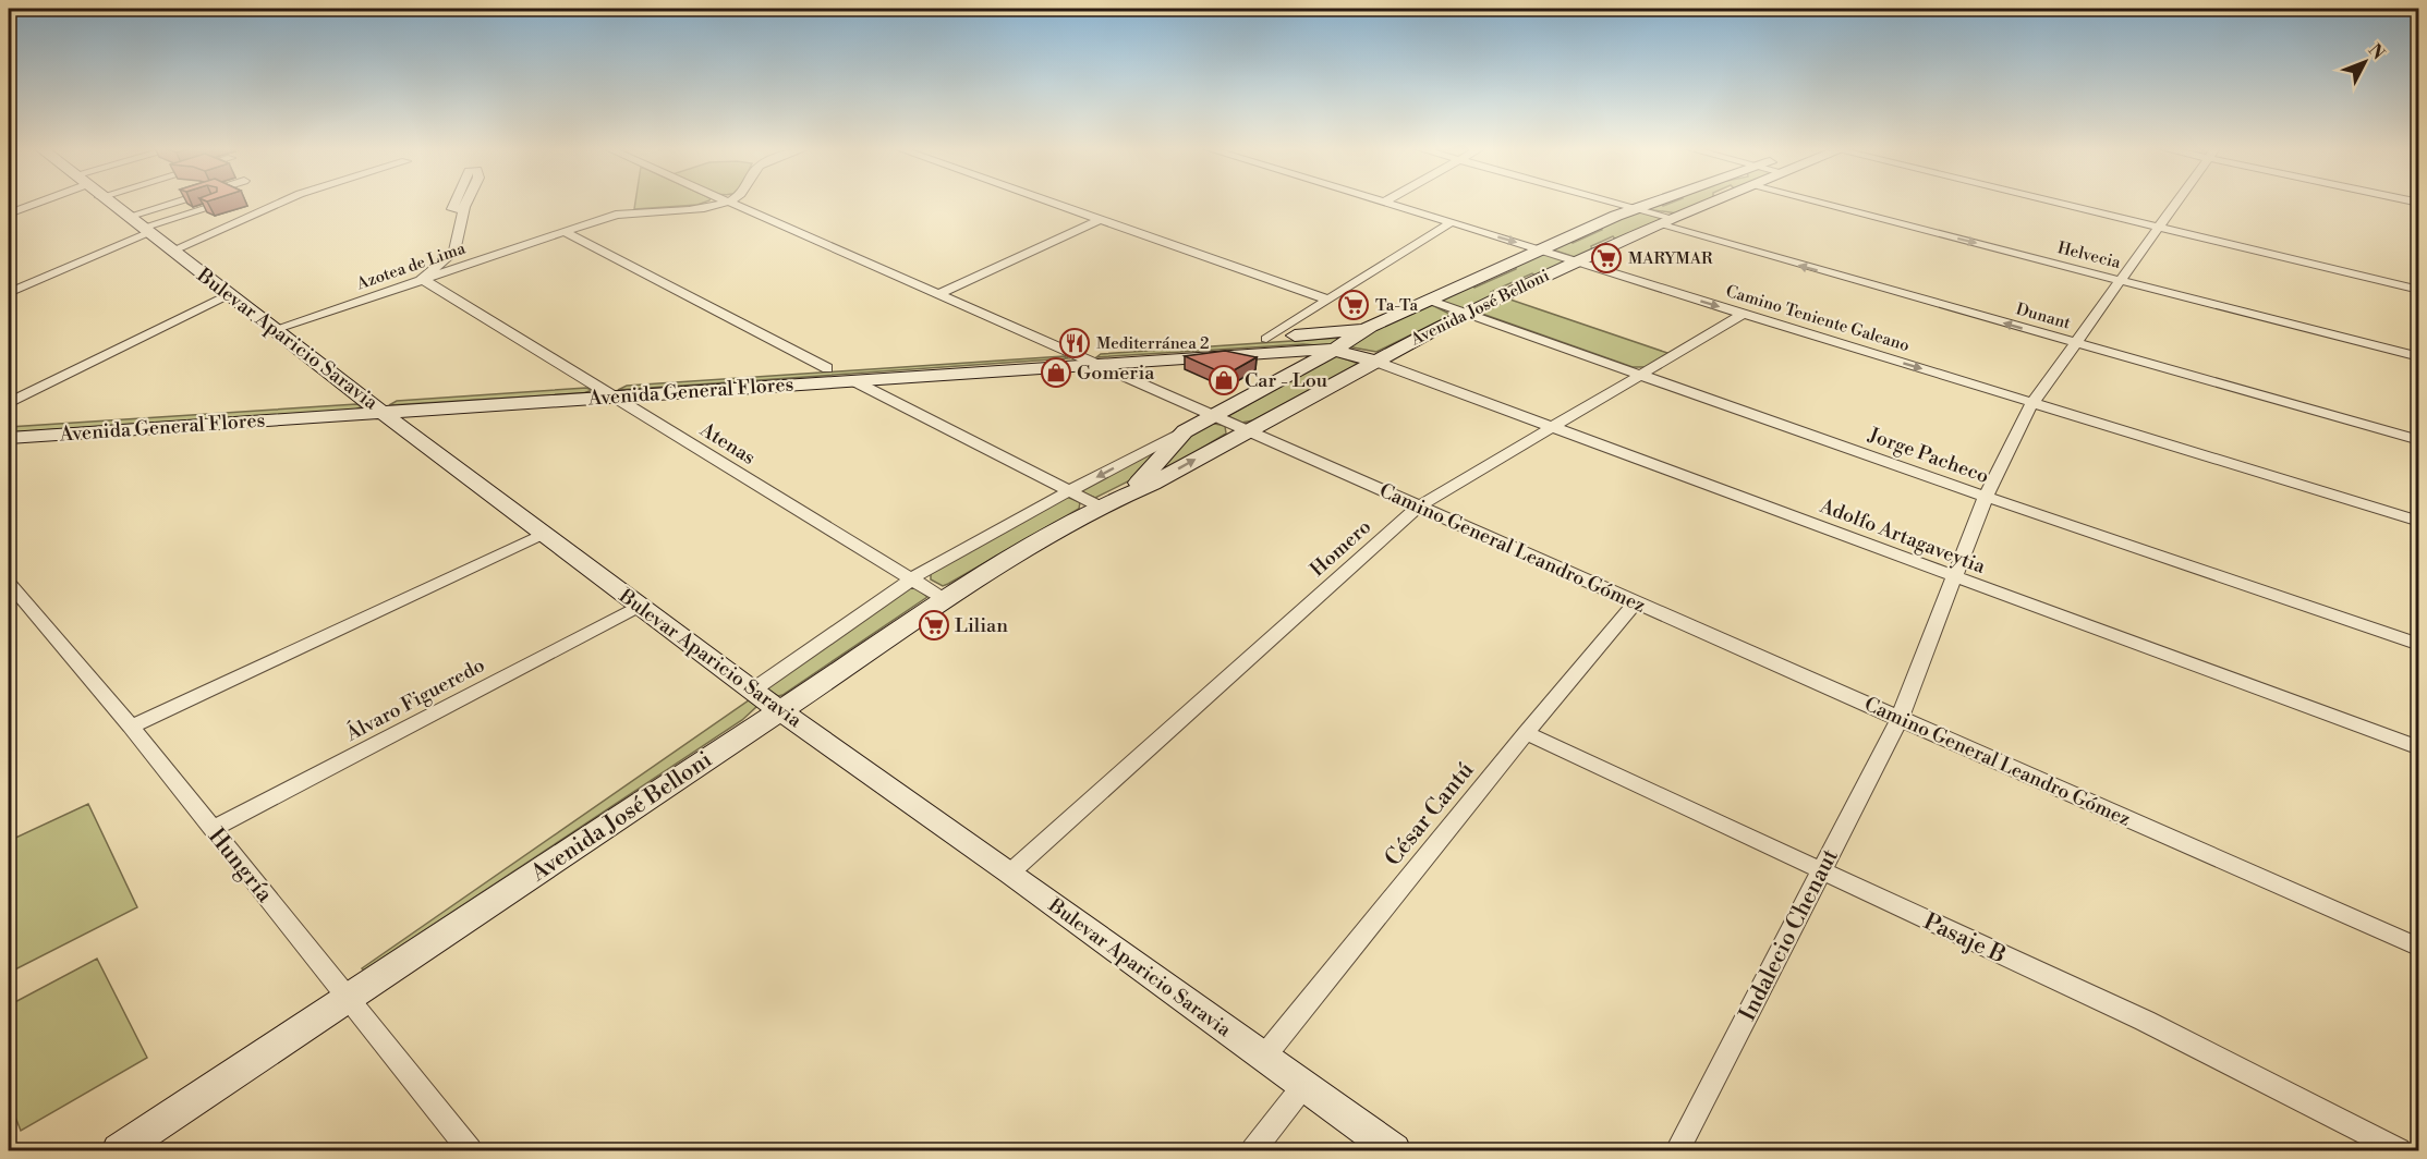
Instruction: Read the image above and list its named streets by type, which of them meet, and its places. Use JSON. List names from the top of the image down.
{
  "streets": {
    "main road": ["Avenida José Belloni", "Bulevar Aparicio Saravia", "Avenida General Flores"],
    "street": [
      "Helvecia",
      "Azotea de Lima",
      "Dunant",
      "Camino Teniente Galeano",
      "Atenas",
      "Jorge Pacheco",
      "Adolfo Artagaveytia",
      "Homero",
      "Camino General Leandro Gómez",
      "Álvaro Figueredo",
      "César Cantú",
      "Hungría",
      "Indalecio Chenaut",
      "Pasaje B"
    ]
  },
  "crossings": [
    ["Helvecia", "Indalecio Chenaut"],
    ["Azotea de Lima", "Bulevar Aparicio Saravia"],
    ["Azotea de Lima", "Atenas"],
    ["Avenida José Belloni", "Dunant"],
    ["Avenida José Belloni", "Camino Teniente Galeano"],
    ["Avenida José Belloni", "Bulevar Aparicio Saravia"],
    ["Avenida José Belloni", "Avenida General Flores"],
    ["Avenida José Belloni", "Atenas"],
    ["Avenida José Belloni", "Jorge Pacheco"],
    ["Avenida José Belloni", "Adolfo Artagaveytia"],
    ["Avenida José Belloni", "Camino General Leandro Gómez"],
    ["Avenida José Belloni", "Hungría"],
    ["Dunant", "Indalecio Chenaut"],
    ["Camino Teniente Galeano", "Homero"],
    ["Camino Teniente Galeano", "Indalecio Chenaut"],
    ["Bulevar Aparicio Saravia", "Avenida General Flores"],
    ["Bulevar Aparicio Saravia", "Homero"],
    ["Bulevar Aparicio Saravia", "Álvaro Figueredo"],
    ["Bulevar Aparicio Saravia", "César Cantú"],
    ["Avenida General Flores", "Atenas"],
    ["Avenida General Flores", "Adolfo Artagaveytia"],
    ["Avenida General Flores", "Camino General Leandro Gómez"],
    ["Jorge Pacheco", "Homero"],
    ["Jorge Pacheco", "Indalecio Chenaut"],
    ["Adolfo Artagaveytia", "Homero"],
    ["Adolfo Artagaveytia", "Indalecio Chenaut"],
    ["Homero", "Camino General Leandro Gómez"],
    ["Camino General Leandro Gómez", "César Cantú"],
    ["Camino General Leandro Gómez", "Indalecio Chenaut"],
    ["Álvaro Figueredo", "Hungría"],
    ["César Cantú", "Pasaje B"],
    ["Indalecio Chenaut", "Pasaje B"]
  ],
  "one_way": ["Helvecia", "Dunant", "Camino Teniente Galeano"],
  "places": {
    "supermarket": ["MARYMAR", "Ta-Ta", "Lilian"],
    "restaurant": ["Mediterránea 2"],
    "shop": ["Gomeria", "Car - Lou"]
  },
  "north": "top right"
}
